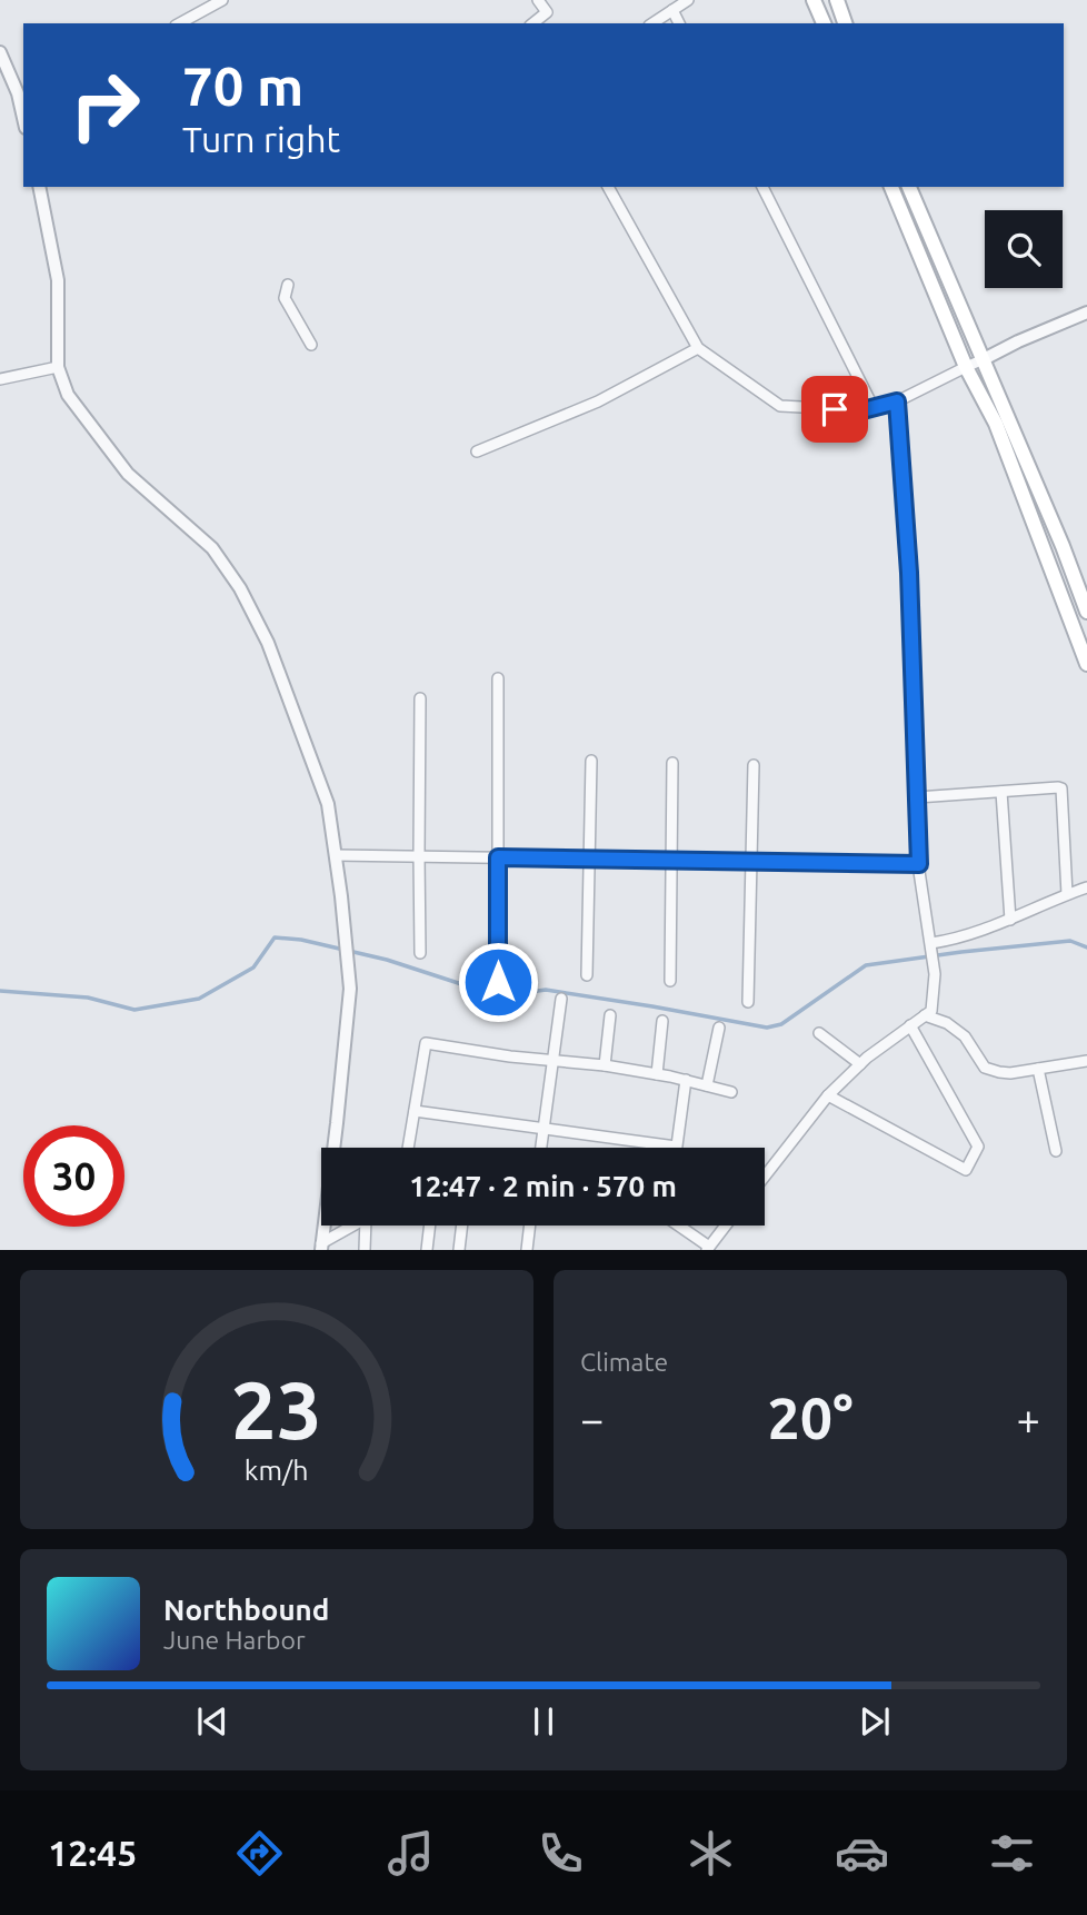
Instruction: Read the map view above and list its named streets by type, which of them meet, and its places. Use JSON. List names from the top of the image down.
{
  "page": {
    "turn": ["70 m", "Turn right"],
    "limit": "30",
    "trip": "12:47 · 2 min · 570 m",
    "tile": "Climate",
    "heat": ["−", "20°", "+"],
    "song": ["Northbound", "June Harbor"],
    "tabs": "12:45",
    "gauge": ["23", "km/h"]
  }
}
